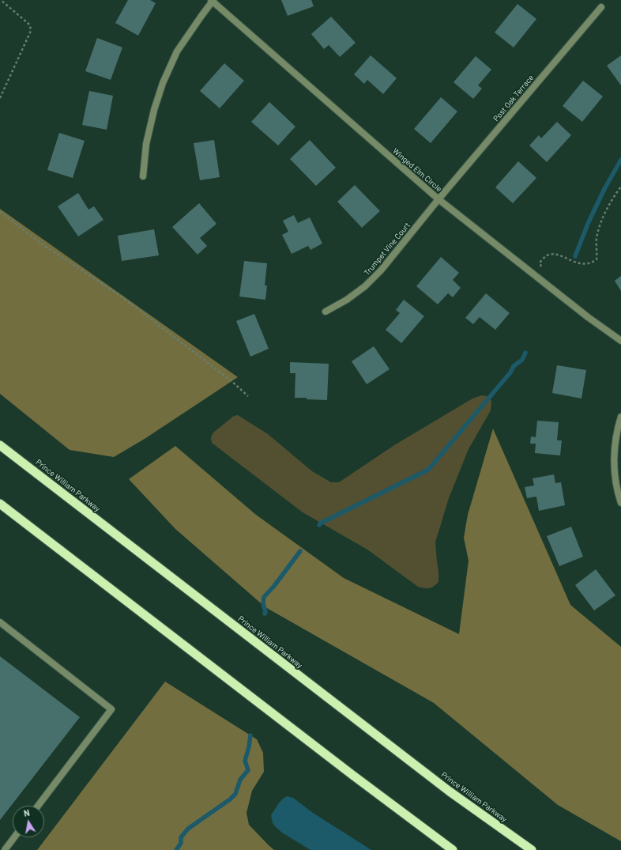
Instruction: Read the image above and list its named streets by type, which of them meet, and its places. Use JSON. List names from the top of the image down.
{
  "streets": {
    "highway": ["Prince William Parkway"],
    "street": ["Post Oak Terrace", "Winged Elm Circle", "Trumpet Vine Court"]
  },
  "crossings": [
    ["Post Oak Terrace", "Winged Elm Circle"],
    ["Post Oak Terrace", "Trumpet Vine Court"],
    ["Winged Elm Circle", "Trumpet Vine Court"]
  ],
  "north": "top"
}
